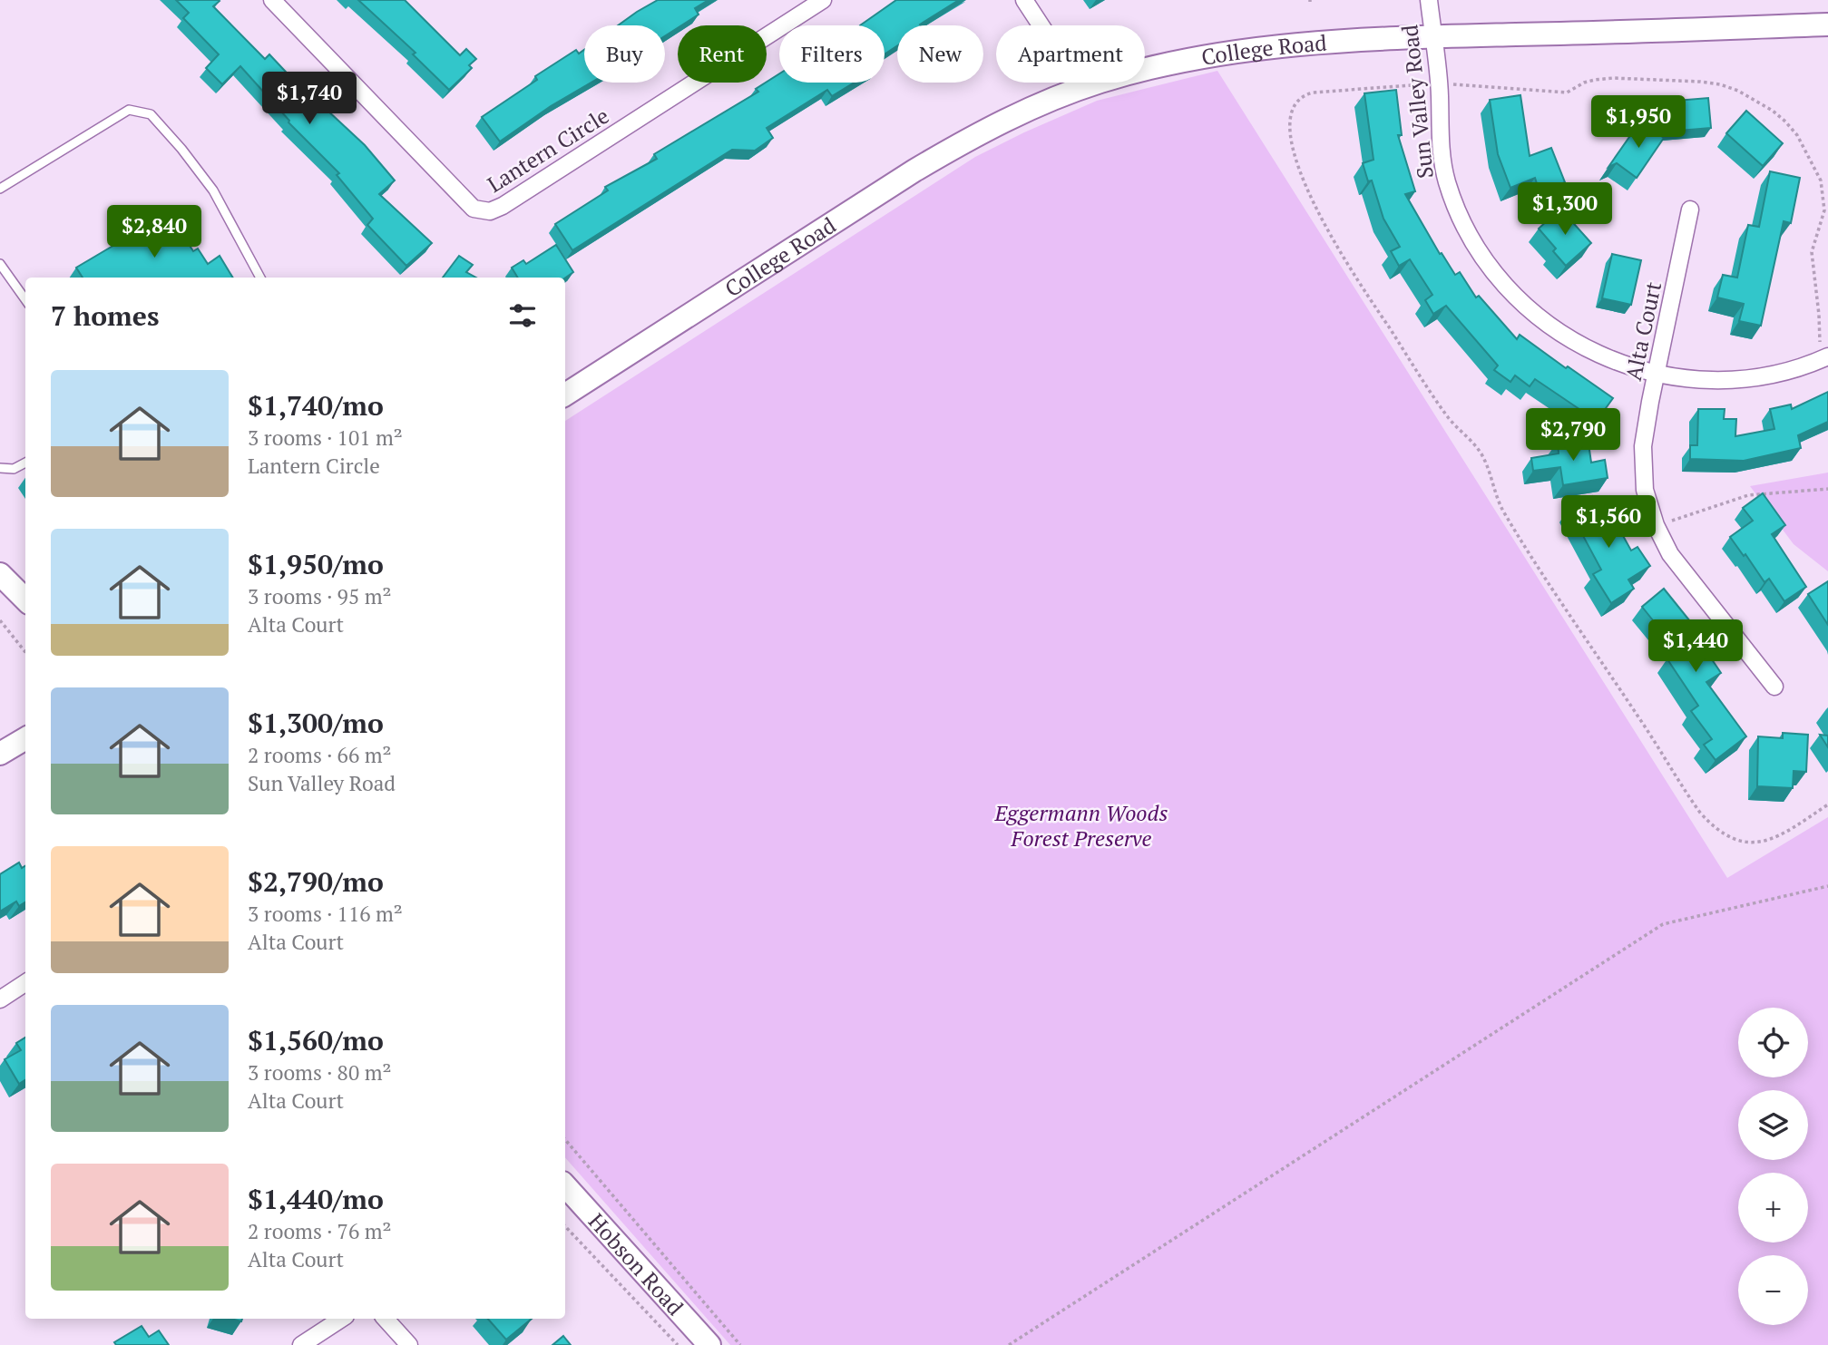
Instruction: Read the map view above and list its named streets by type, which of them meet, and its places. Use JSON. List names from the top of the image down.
{
  "streets": {
    "main road": ["College Road", "Hobson Road"],
    "street": ["Sun Valley Road", "Lantern Circle", "Alta Court"]
  },
  "crossings": [
    ["College Road", "Sun Valley Road"],
    ["Sun Valley Road", "Alta Court"]
  ],
  "parks": ["Eggermann Woods Forest Preserve"],
  "page": {
    "chip": [
      "Buy",
      "Rent",
      "Filters",
      "New",
      "Apartment"
    ],
    "price": [
      "$1,740",
      "$1,950",
      "$1,300",
      "$2,840",
      "$2,790",
      "$1,560",
      "$1,440"
    ],
    "heading": "7 homes",
    "list": [
      {
        "name": "$1,740/mo",
        "note": "3 rooms · 101 m² · Lantern Circle"
      },
      {
        "name": "$1,950/mo",
        "note": "3 rooms · 95 m² · Alta Court"
      },
      {
        "name": "$1,300/mo",
        "note": "2 rooms · 66 m² · Sun Valley Road"
      },
      {
        "name": "$2,790/mo",
        "note": "3 rooms · 116 m² · Alta Court"
      },
      {
        "name": "$1,560/mo",
        "note": "3 rooms · 80 m² · Alta Court"
      },
      {
        "name": "$1,440/mo",
        "note": "2 rooms · 76 m² · Alta Court"
      }
    ],
    "map_buttons": ["+", "−"]
  }
}
